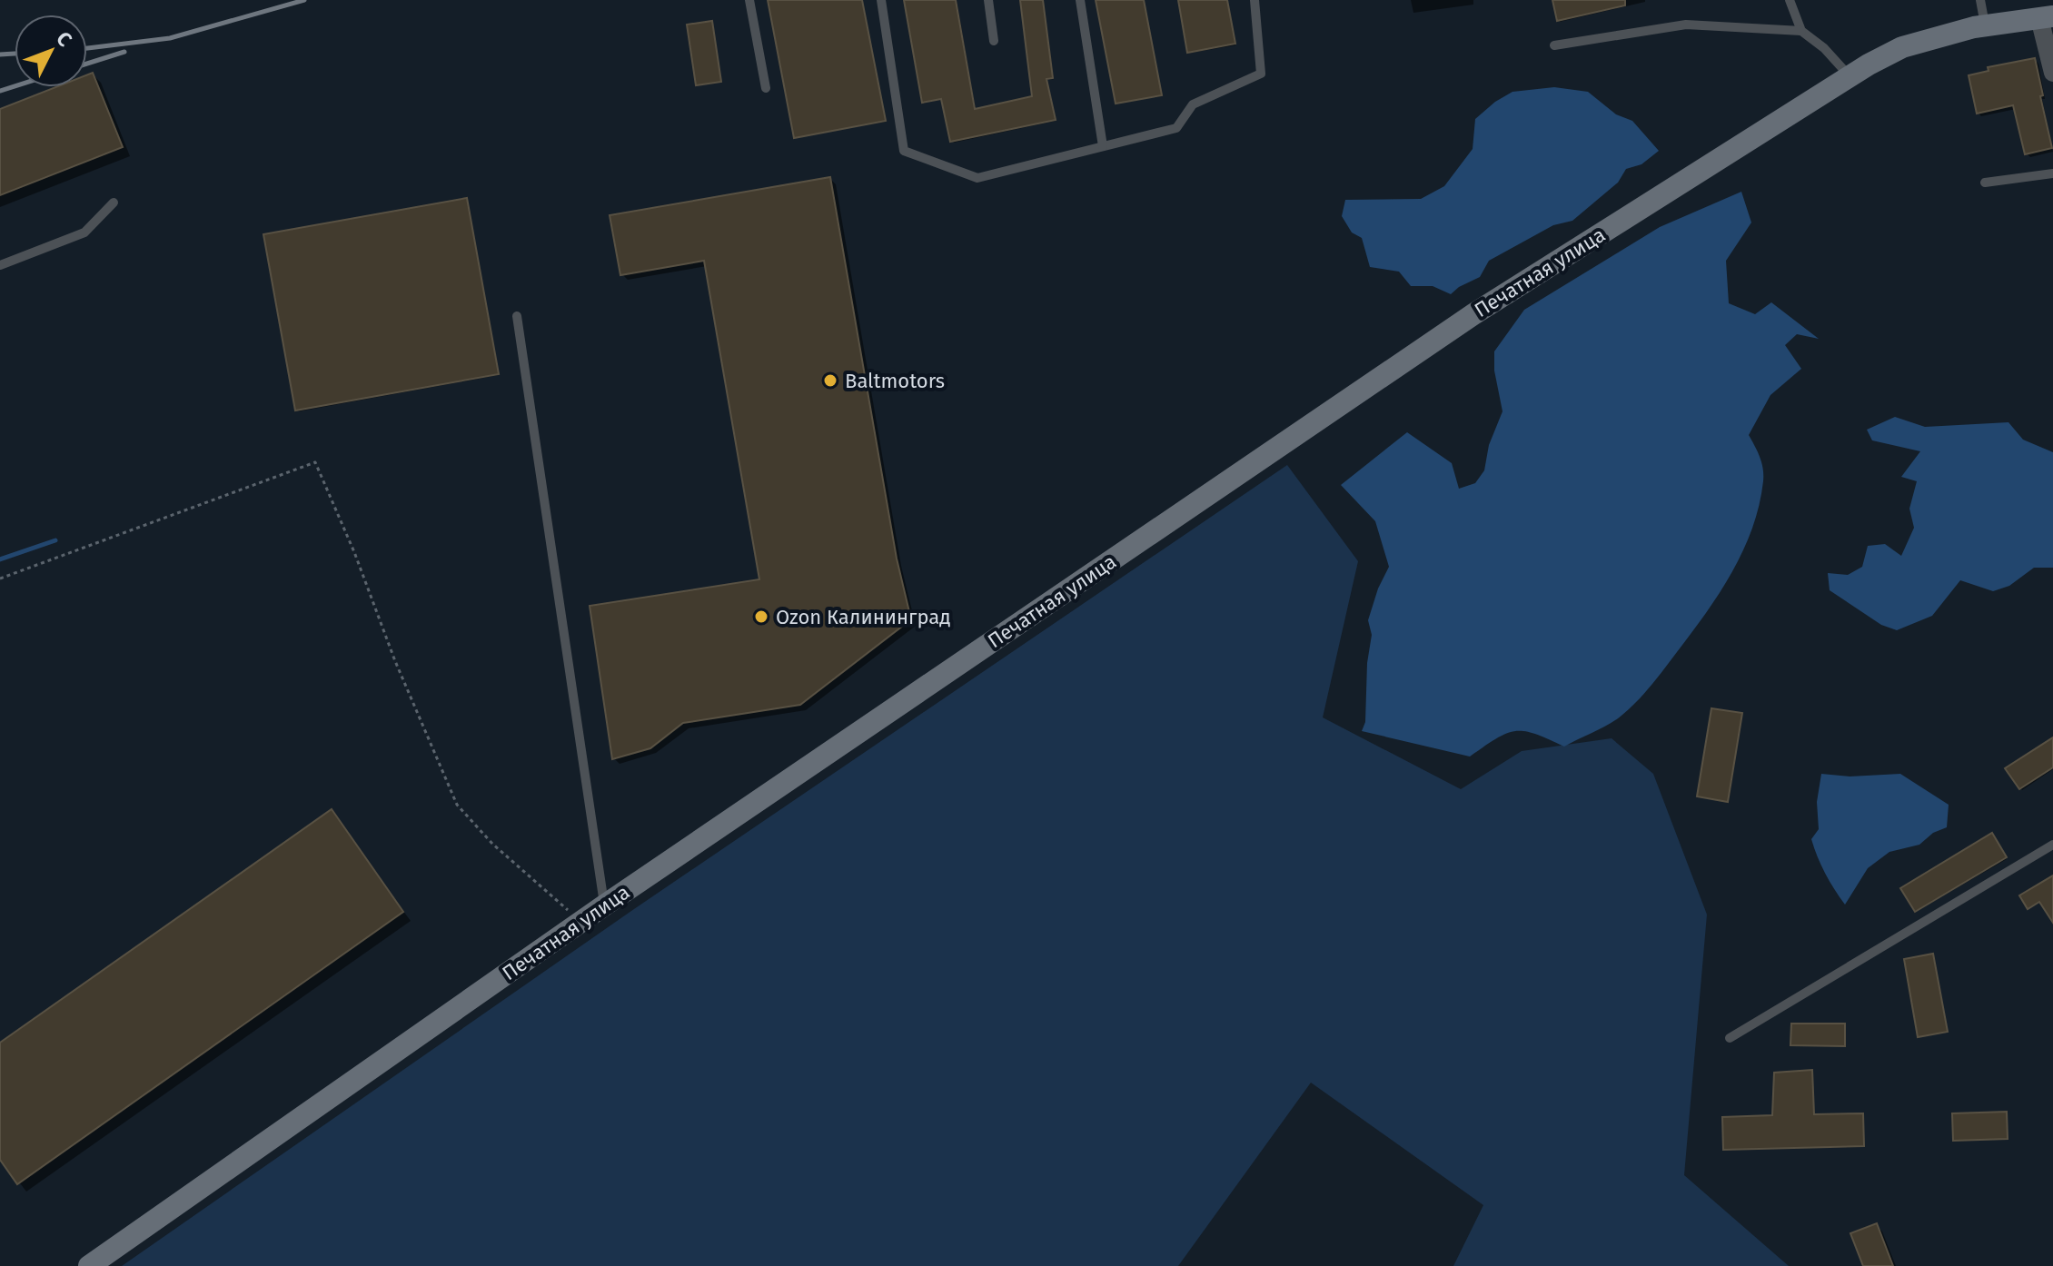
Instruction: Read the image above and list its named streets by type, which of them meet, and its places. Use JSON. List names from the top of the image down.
{
  "streets": {
    "street": ["Печатная улица"]
  },
  "places": ["Baltmotors", "Ozon Калининград"],
  "north": "top right"
}
